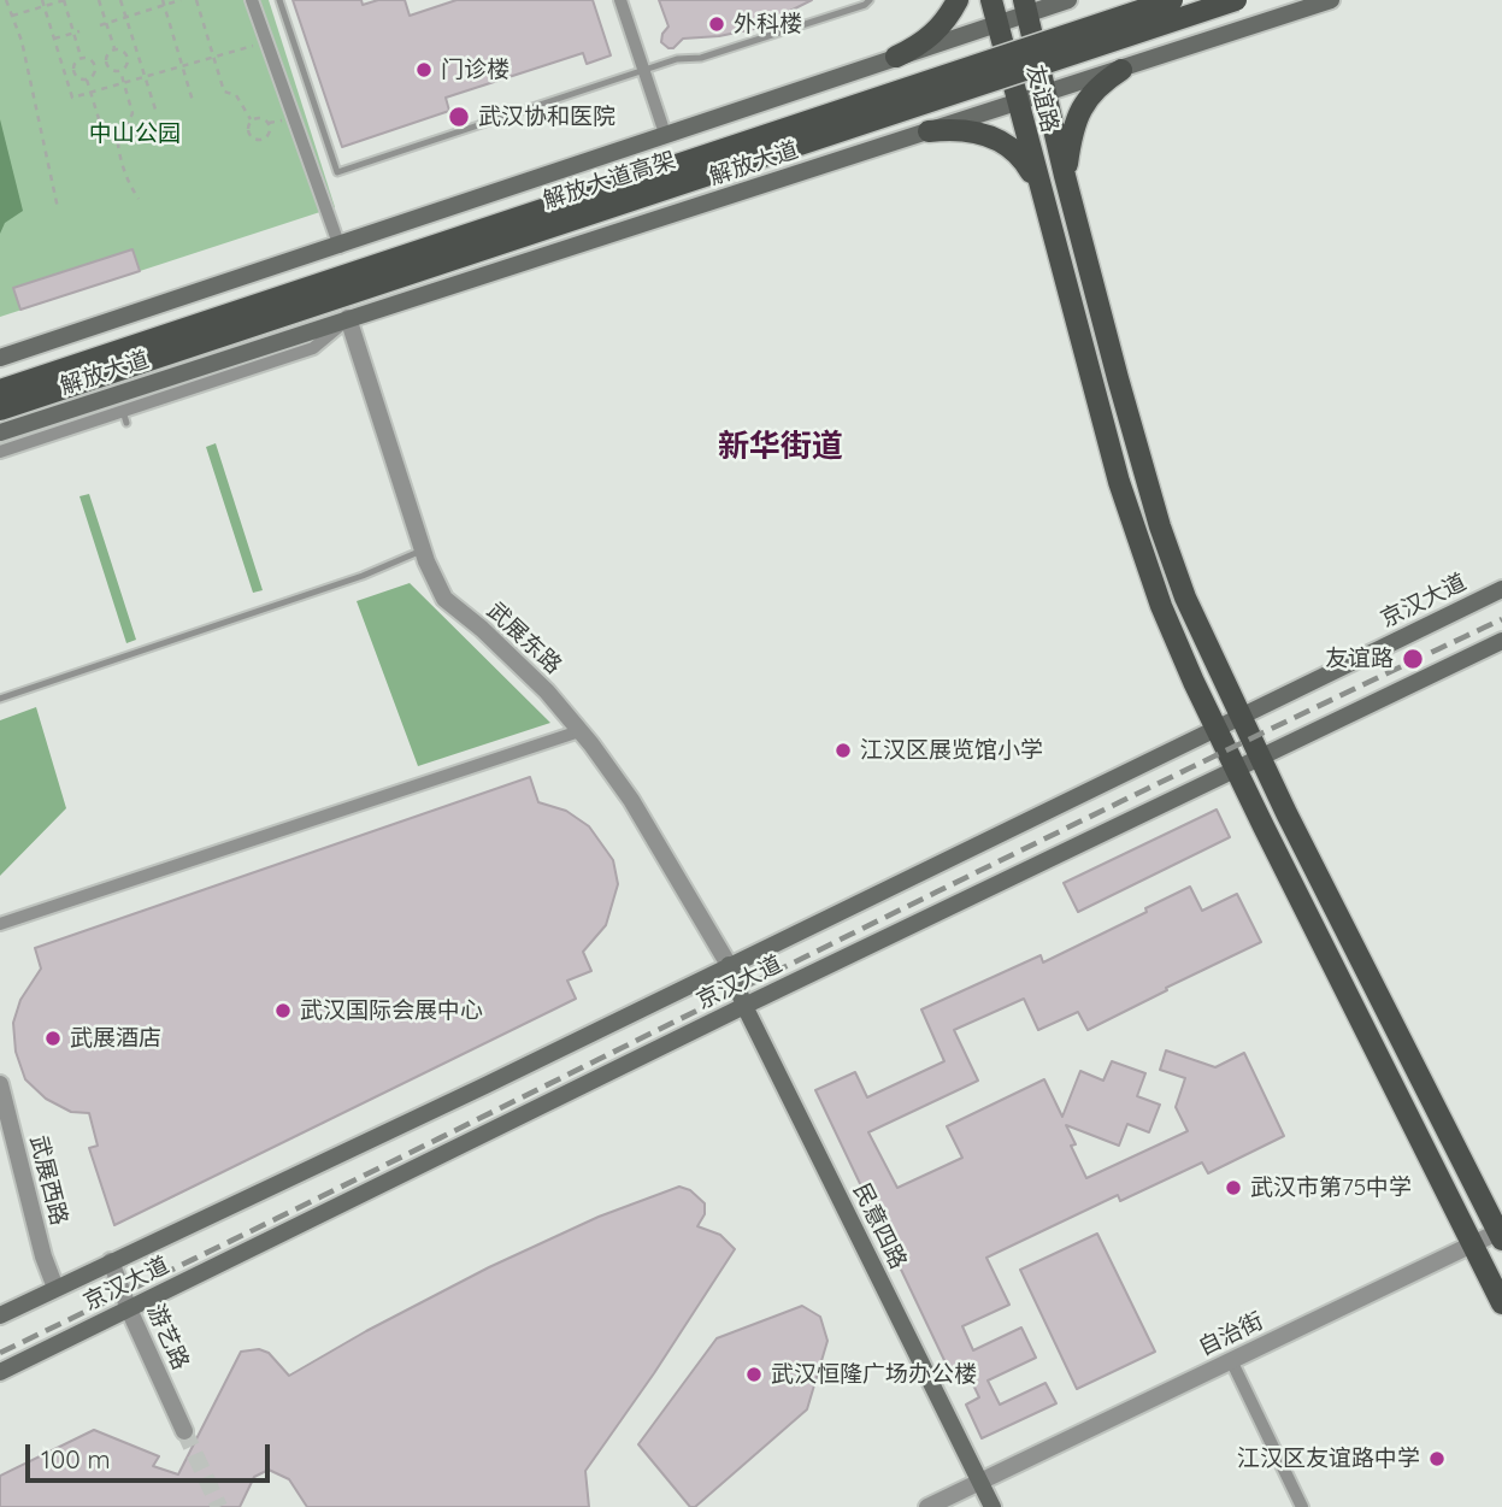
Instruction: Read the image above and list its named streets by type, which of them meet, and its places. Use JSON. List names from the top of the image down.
{
  "streets": {
    "main road": [
      "友谊路",
      "解放大道",
      "解放大道高架",
      "京汉大道",
      "民意四路"
    ],
    "street": [
      "武展东路",
      "武展西路",
      "自治街",
      "游艺路"
    ]
  },
  "crossings": [
    ["友谊路", "解放大道"],
    ["友谊路", "京汉大道"],
    ["友谊路", "自治街"],
    ["解放大道", "武展东路"],
    ["京汉大道", "武展东路"],
    ["京汉大道", "武展西路"],
    ["京汉大道", "民意四路"],
    ["京汉大道", "游艺路"],
    ["武展东路", "民意四路"],
    ["民意四路", "自治街"]
  ],
  "districts": ["新华街道"],
  "parks": ["中山公园"],
  "places": [
    "外科楼",
    "门诊楼",
    "武汉协和医院",
    "友谊路",
    "江汉区展览馆小学",
    "武汉国际会展中心",
    "武展酒店",
    "武汉市第75中学",
    "武汉恒隆广场办公楼",
    "江汉区友谊路中学"
  ],
  "scale_bar": "100 m"
}
